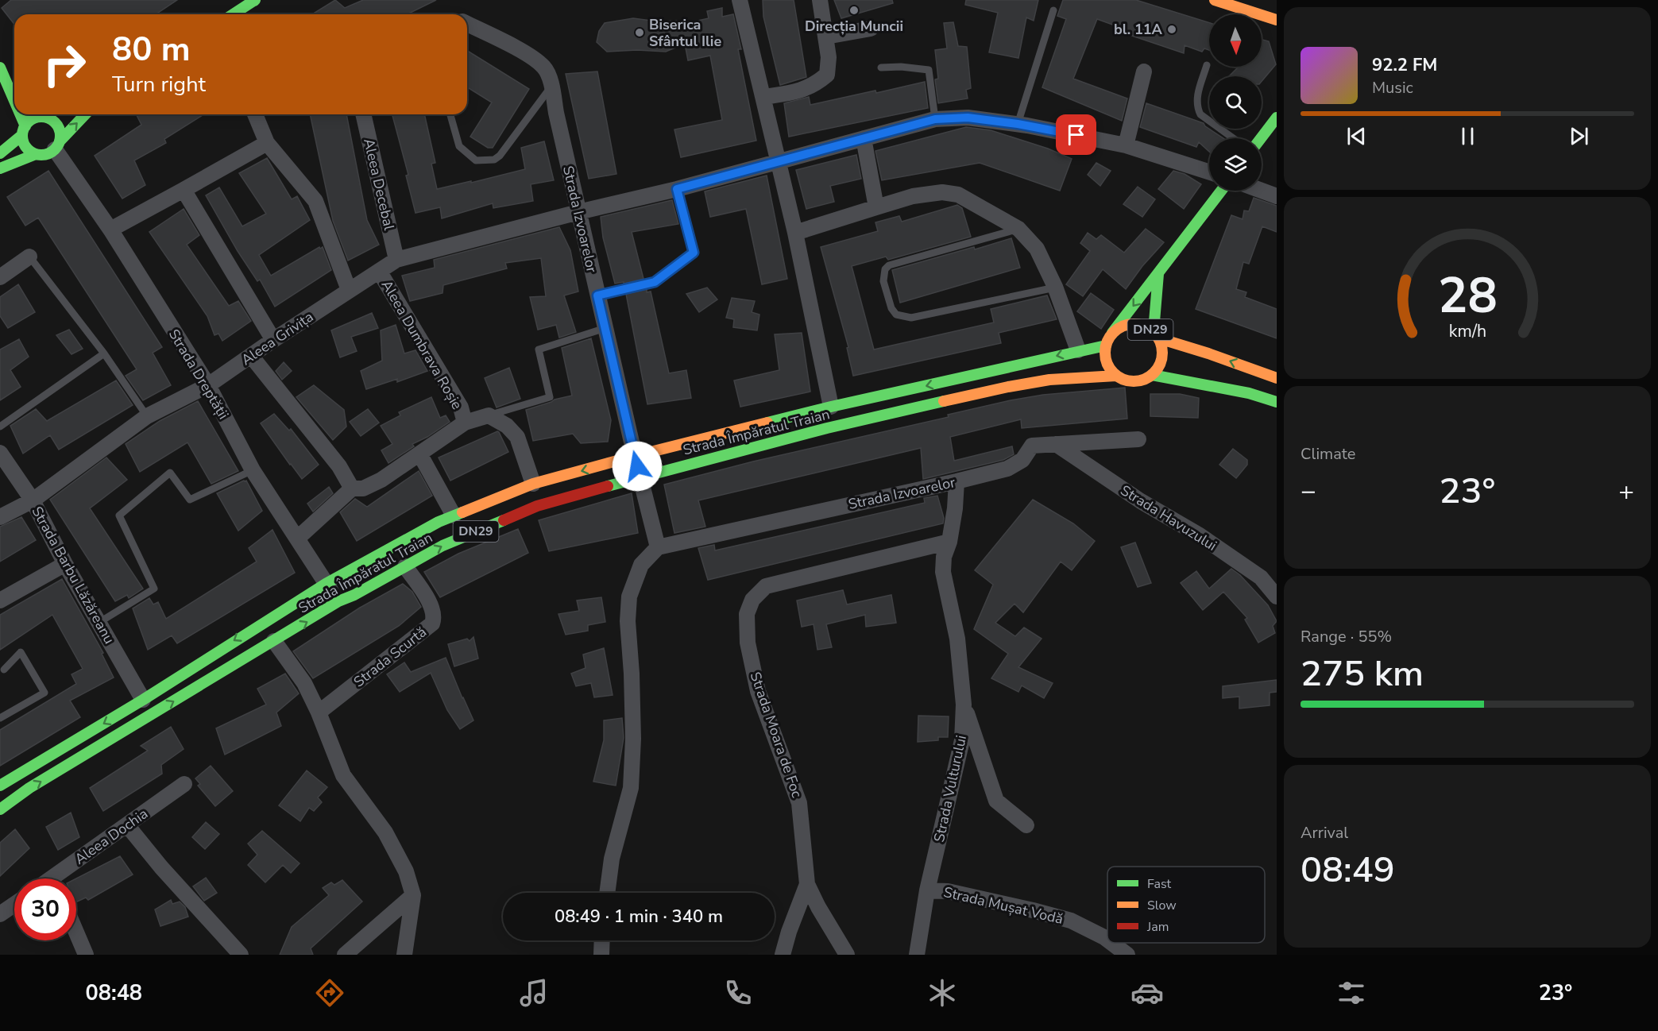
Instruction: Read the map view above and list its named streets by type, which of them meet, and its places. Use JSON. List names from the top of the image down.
{
  "streets": {
    "main road": ["DN29", "Strada Împăratul Traian"],
    "street": [
      "Aleea Decebal",
      "Strada Izvoarelor",
      "Aleea Grivița",
      "Aleea Dumbrava Roșie",
      "Strada Dreptății",
      "Strada Havuzului",
      "Strada Barbu Lăzăreanu",
      "Strada Scurtă",
      "Strada Moara de Foc",
      "Strada Vulturului",
      "Aleea Dochia",
      "Strada Mușat Vodă"
    ]
  },
  "crossings": [
    ["Aleea Decebal", "Aleea Grivița"],
    ["Strada Izvoarelor", "Aleea Grivița"],
    ["Strada Izvoarelor", "Strada Împăratul Traian"],
    ["Strada Izvoarelor", "Strada Havuzului"],
    ["Strada Izvoarelor", "Strada Vulturului"],
    ["DN29", "Strada Împăratul Traian"],
    ["Aleea Grivița", "Aleea Dumbrava Roșie"],
    ["Aleea Grivița", "Strada Dreptății"],
    ["Aleea Grivița", "Strada Barbu Lăzăreanu"],
    ["Strada Dreptății", "Strada Împăratul Traian"],
    ["Strada Împăratul Traian", "Strada Barbu Lăzăreanu"],
    ["Strada Împăratul Traian", "Strada Scurtă"],
    ["Strada Moara de Foc", "Strada Vulturului"],
    ["Strada Vulturului", "Strada Mușat Vodă"]
  ],
  "places": ["Direcția Muncii", "bl. 11A", "Biserica Sfântul Ilie"],
  "legend": ["Fast", "Slow", "Jam"],
  "north": "bottom",
  "page": {
    "turn": ["80 m", "Turn right"],
    "song": ["92.2 FM", "Music"],
    "tile": [
      "Climate",
      ["Range · 55%", "275 km"],
      ["Arrival", "08:49"]
    ],
    "heat": ["−", "23°", "+"],
    "limit": "30",
    "trip": "08:49 · 1 min · 340 m",
    "tabs": ["08:48", "23°"],
    "gauge": ["28", "km/h"]
  }
}
